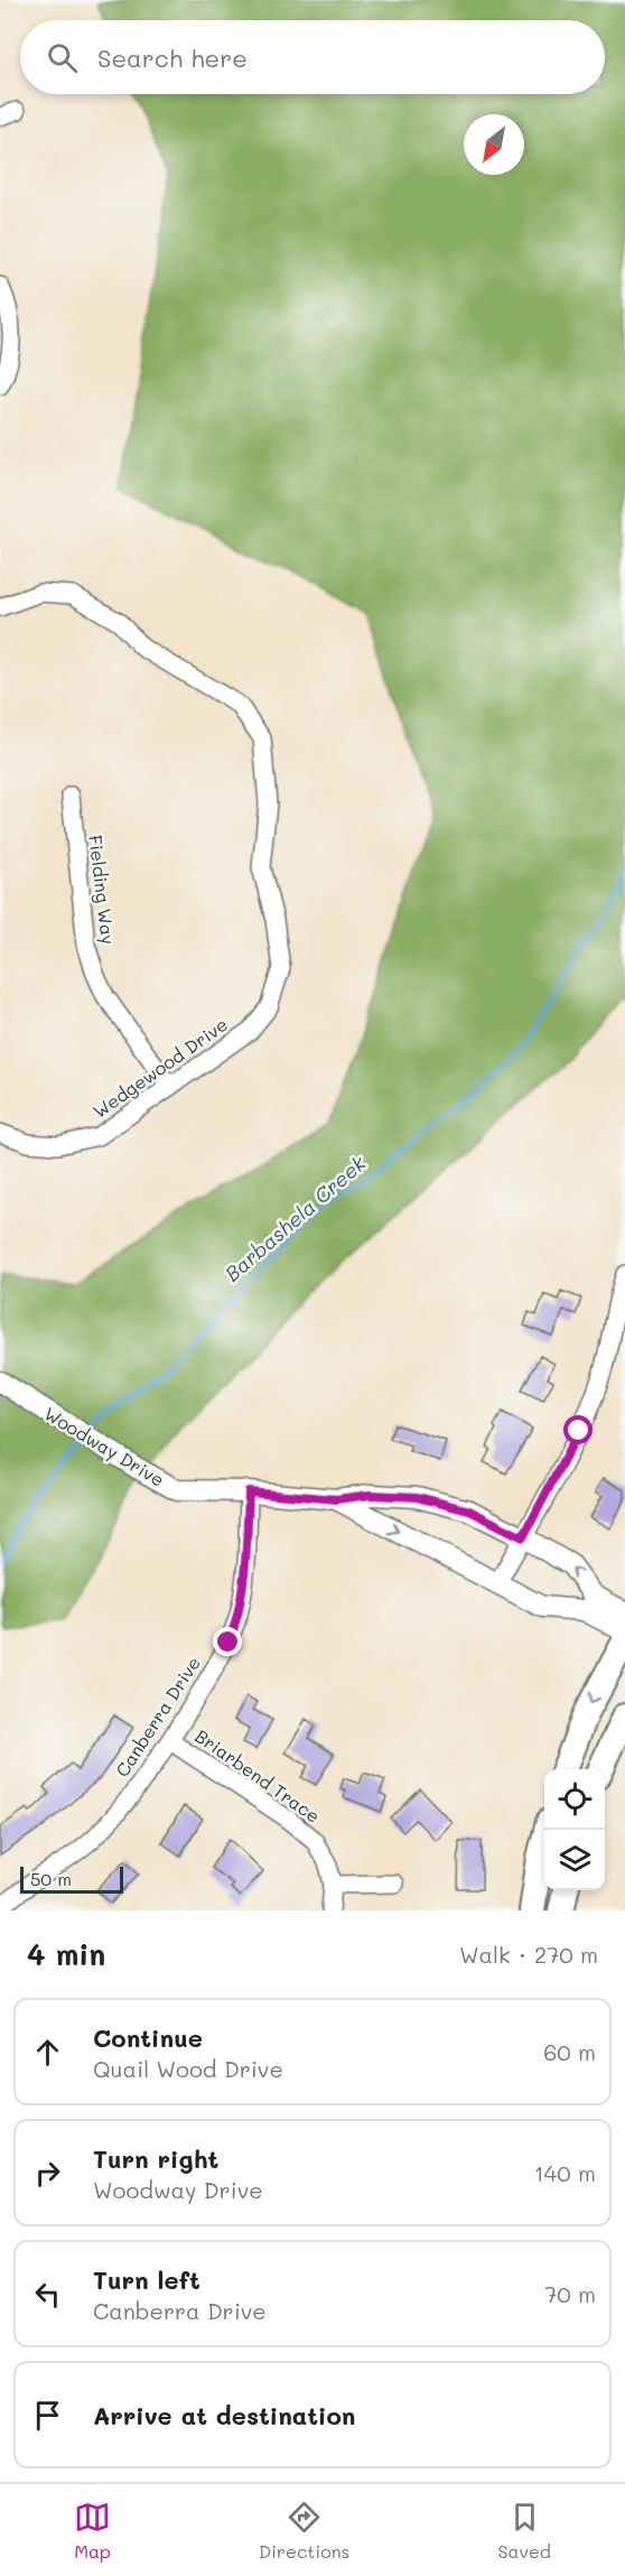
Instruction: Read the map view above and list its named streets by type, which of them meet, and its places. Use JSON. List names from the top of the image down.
{
  "streets": {
    "street": [
      "Fielding Way",
      "Wedgewood Drive",
      "Woodway Drive",
      "Canberra Drive",
      "Briarbend Trace"
    ]
  },
  "crossings": [
    ["Fielding Way", "Wedgewood Drive"],
    ["Woodway Drive", "Canberra Drive"],
    ["Canberra Drive", "Briarbend Trace"]
  ],
  "water": ["Barbashela Creek"],
  "scale_bar": "50 m",
  "north": "bottom left",
  "page": {
    "search": "Search here",
    "scale": "50 m",
    "heading": ["4 min", "Walk · 270 m"],
    "list": [
      ["Continue", "Quail Wood Drive", "60 m"],
      ["Turn right", "Woodway Drive", "140 m"],
      ["Turn left", "Canberra Drive", "70 m"],
      "Arrive at destination"
    ],
    "nav": ["Map", "Directions", "Saved"]
  }
}
